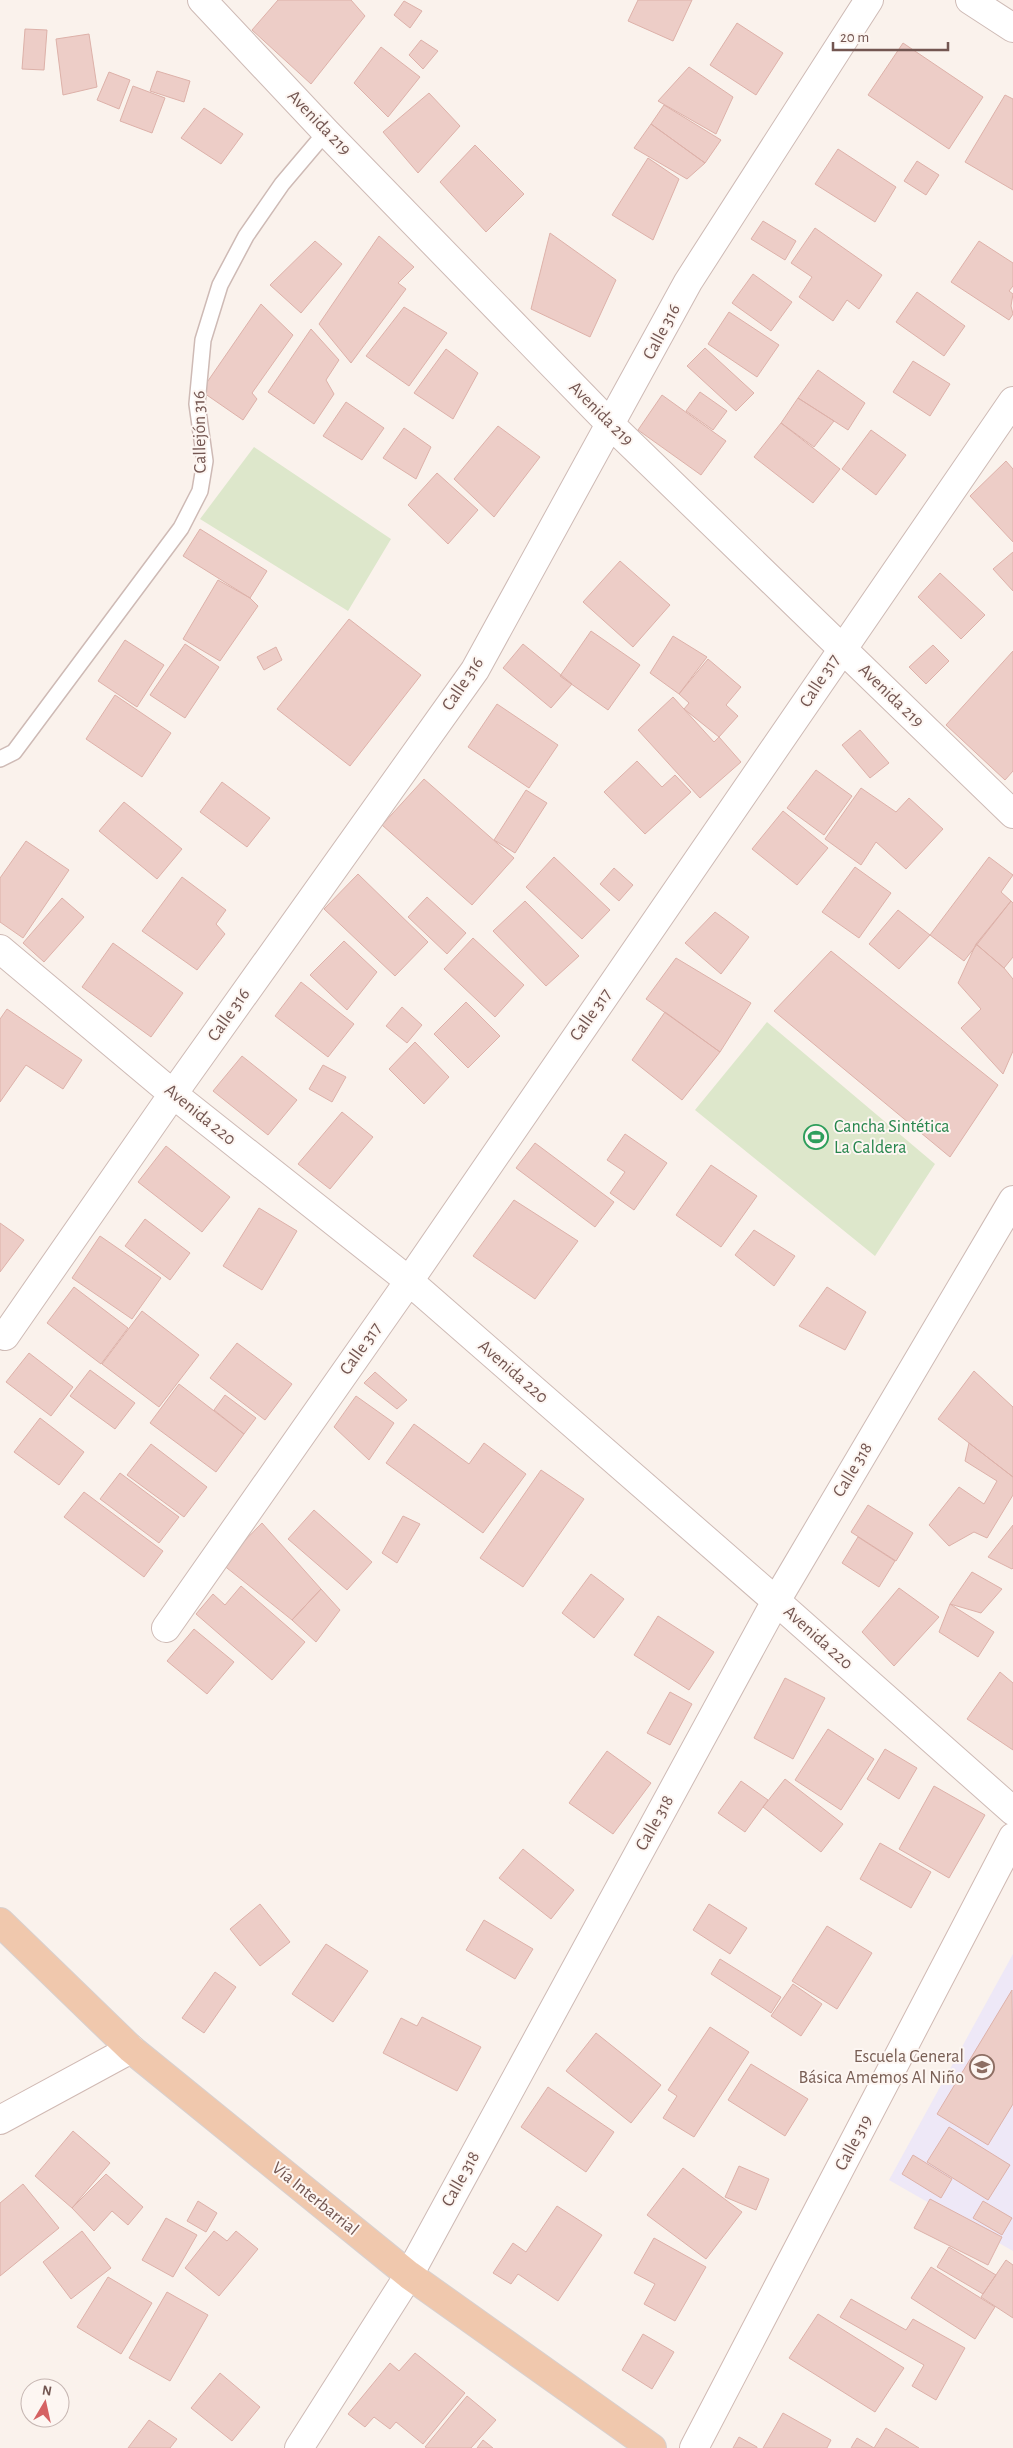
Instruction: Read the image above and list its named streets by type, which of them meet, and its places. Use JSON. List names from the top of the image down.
{
  "streets": {
    "main road": ["Vía Interbarrial"],
    "street": [
      "Avenida 219",
      "Calle 316",
      "Calle 317",
      "Avenida 220",
      "Calle 318",
      "Calle 319"
    ],
    "lane": ["Callejón 316"]
  },
  "crossings": [
    ["Avenida 219", "Calle 316"],
    ["Avenida 219", "Callejón 316"],
    ["Avenida 219", "Calle 317"],
    ["Calle 316", "Avenida 220"],
    ["Calle 317", "Avenida 220"],
    ["Avenida 220", "Calle 318"],
    ["Calle 318", "Vía Interbarrial"]
  ],
  "places": {
    "sports": ["Cancha Sintética La Caldera"],
    "school or university": ["Escuela General Básica Amemos Al Niño"]
  },
  "scale_bar": "20 m",
  "north": "top"
}
